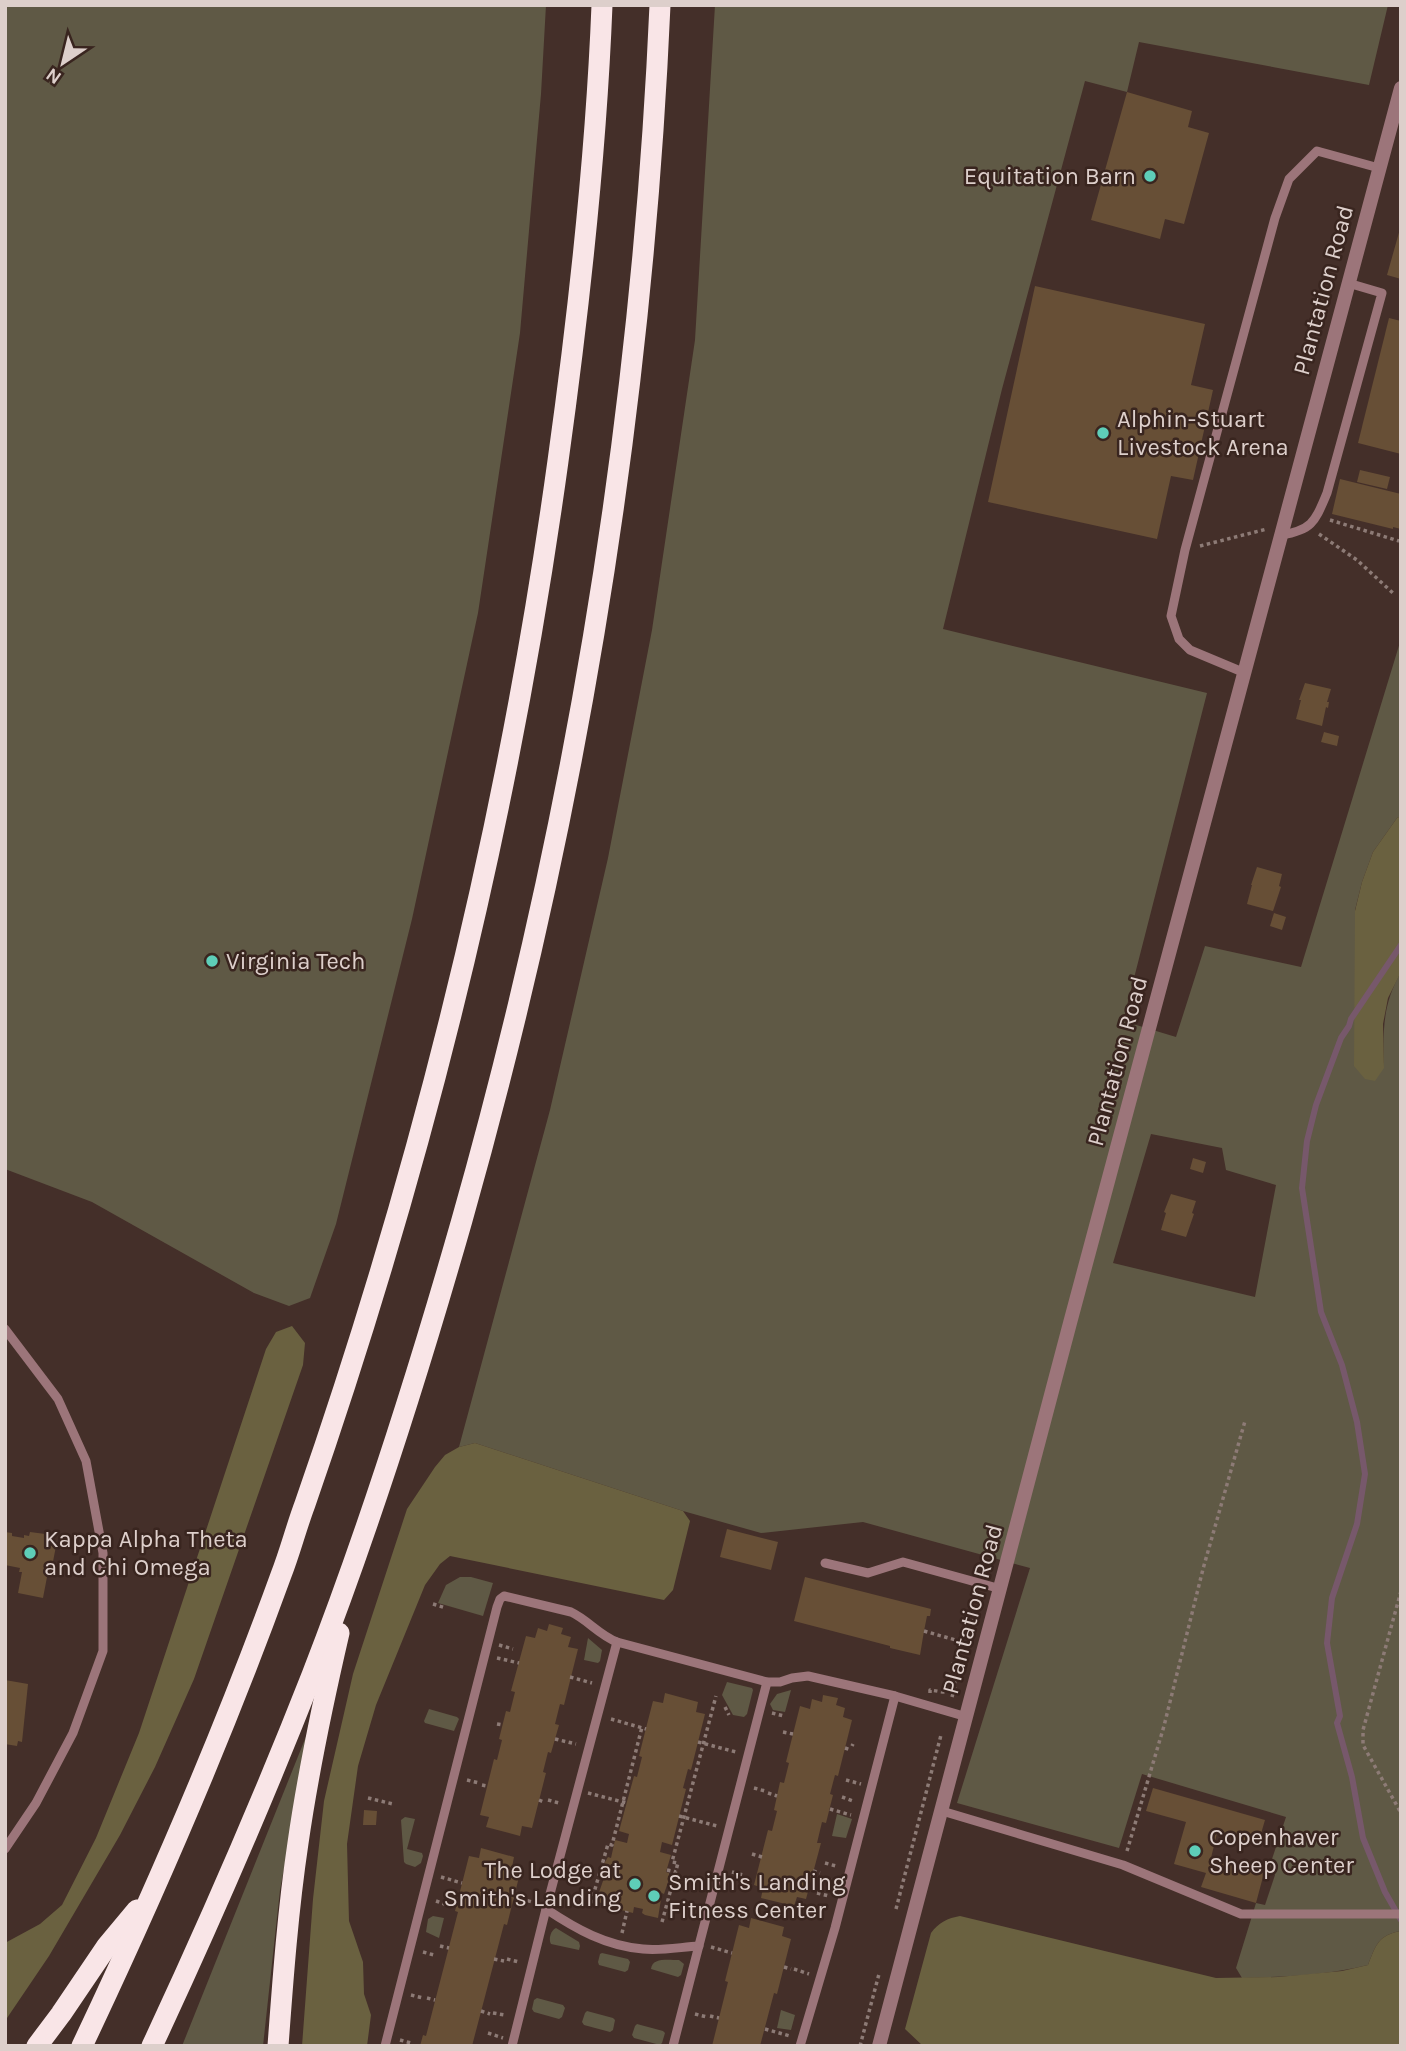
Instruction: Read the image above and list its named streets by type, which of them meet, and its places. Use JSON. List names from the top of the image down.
{
  "streets": {
    "street": ["Plantation Road"]
  },
  "places": [
    "Equitation Barn",
    "Alphin-Stuart Livestock Arena",
    "Virginia Tech",
    "Kappa Alpha Theta and Chi Omega",
    "Copenhaver Sheep Center",
    "The Lodge at Smith's Landing",
    "Smith's Landing Fitness Center"
  ],
  "north": "bottom left"
}
